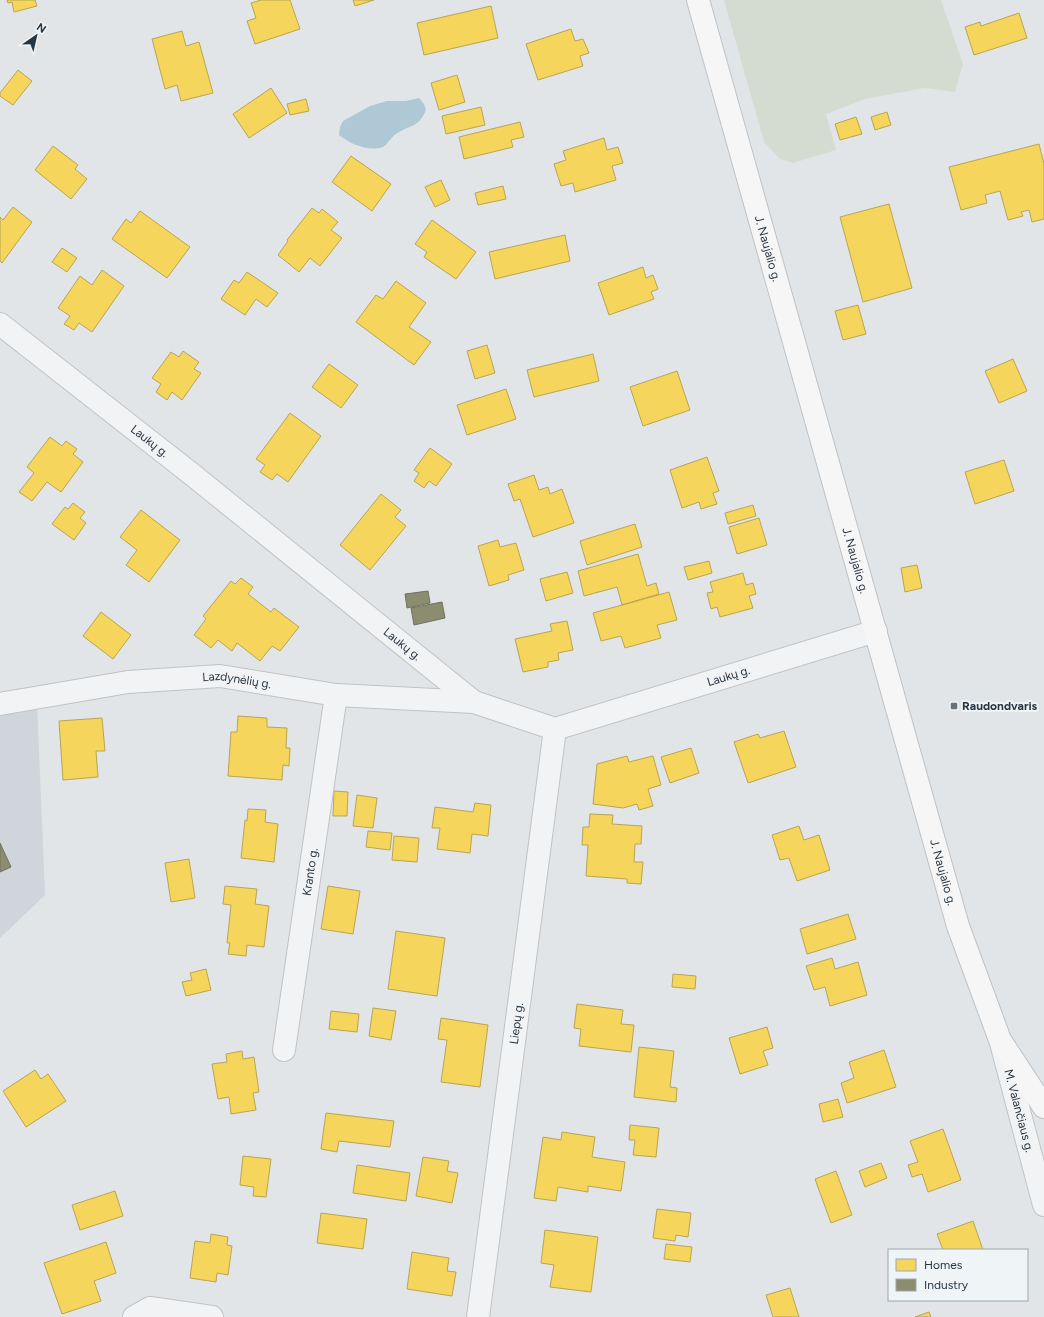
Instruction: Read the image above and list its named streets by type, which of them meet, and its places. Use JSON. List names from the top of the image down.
{
  "streets": {
    "main road": ["J. Naujalio g."],
    "street": [
      "Laukų g.",
      "Lazdynėlių g.",
      "Kranto g.",
      "Liepų g.",
      "M. Valančiaus g."
    ]
  },
  "crossings": [
    ["J. Naujalio g.", "Laukų g."],
    ["J. Naujalio g.", "M. Valančiaus g."],
    ["Laukų g.", "Lazdynėlių g."],
    ["Laukų g.", "Liepų g."],
    ["Lazdynėlių g.", "Kranto g."]
  ],
  "places": {
    "transit": ["Raudondvaris"]
  },
  "legend": ["Homes", "Industry"],
  "north": "top right"
}
